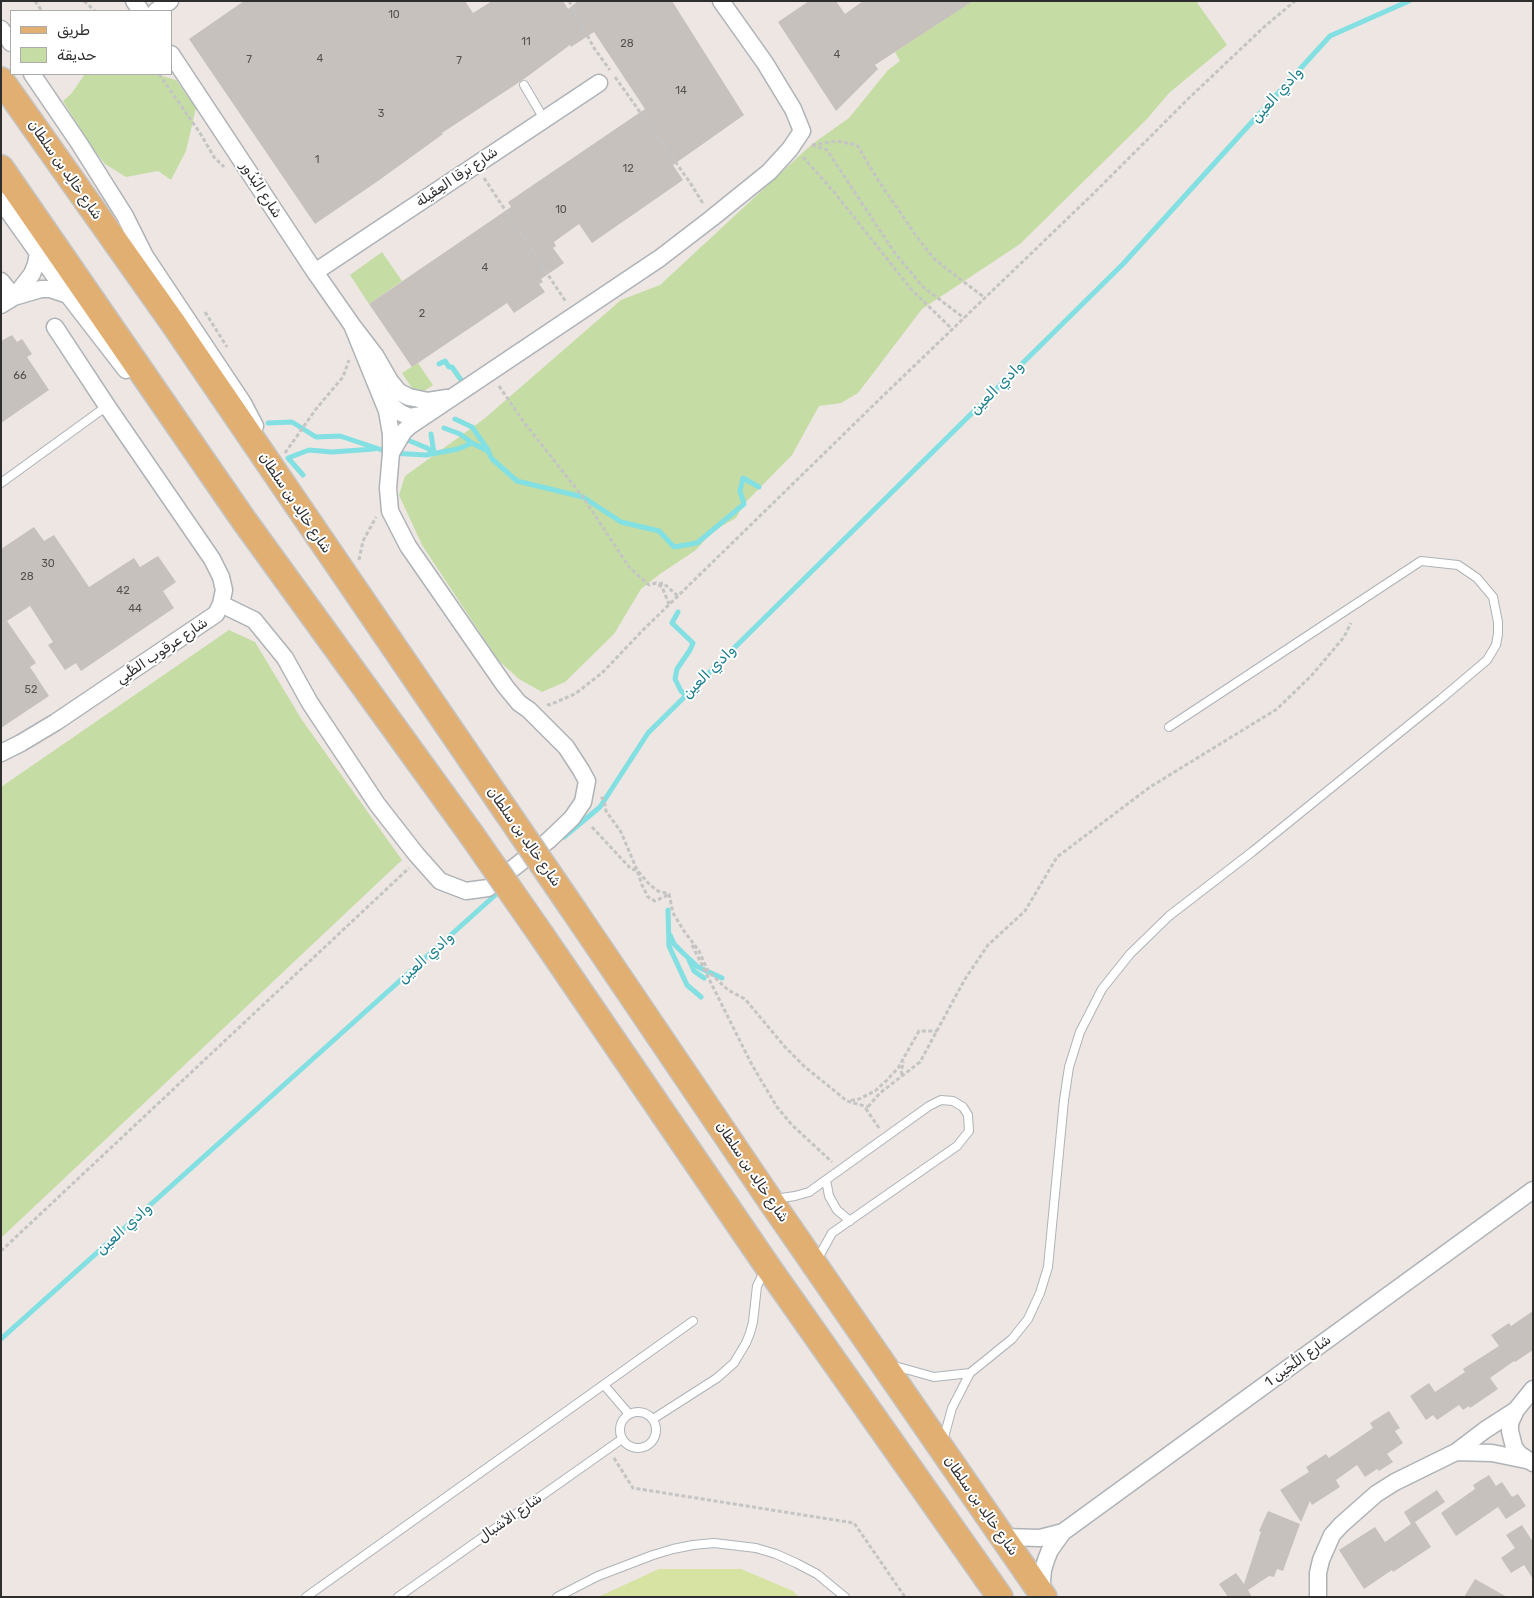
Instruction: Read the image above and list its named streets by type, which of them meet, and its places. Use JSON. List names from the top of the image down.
{
  "streets": {
    "main road": ["شارع خالِد بن سلطان"],
    "street": [
      "شارع بَرقا العِقَيلة",
      "شارع البُدُور",
      "شارع عرقوب الظَّبِي",
      "شارع اللُّجَين 1"
    ],
    "lane": ["شارع الأشبال"]
  },
  "crossings": [
    ["شارع خالِد بن سلطان", "شارع اللُّجَين 1"],
    ["شارع بَرقا العِقَيلة", "شارع البُدُور"]
  ],
  "water": ["وادي العين"],
  "house_numbers": [
    "10",
    "11",
    "28",
    "4",
    "4",
    "7",
    "7",
    "14",
    "3",
    "1",
    "12",
    "10",
    "4",
    "2",
    "66",
    "30",
    "28",
    "42",
    "44",
    "52"
  ],
  "legend": ["طريق", "حديقة"]
}
